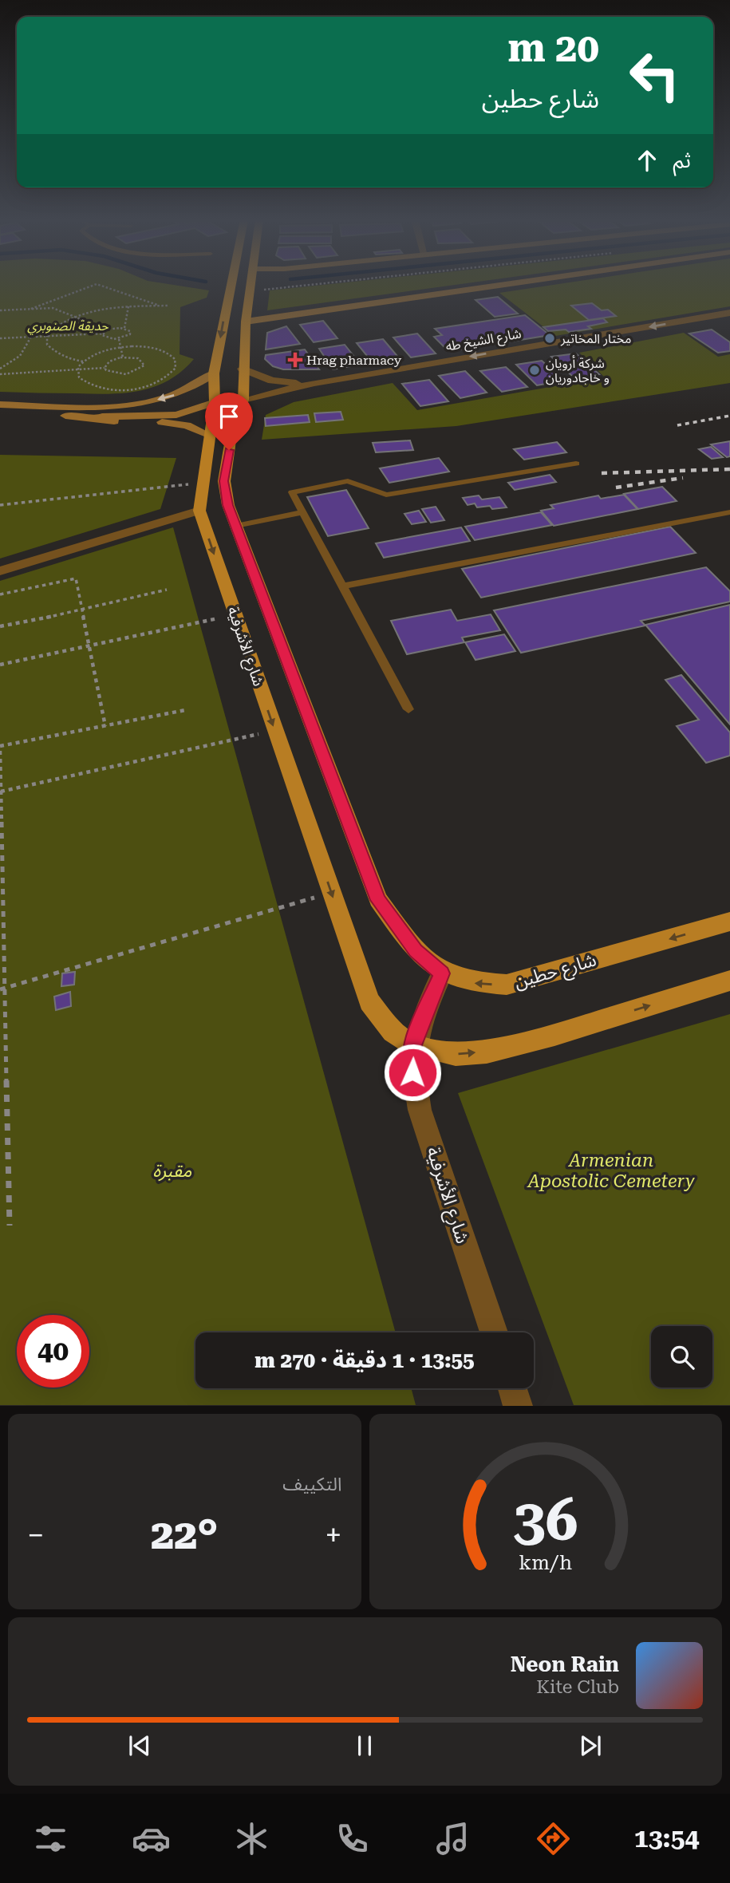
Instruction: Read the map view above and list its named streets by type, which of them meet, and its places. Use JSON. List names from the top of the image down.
{
  "streets": {
    "main road": ["شارع الأشرفية", "شارع حطين"],
    "street": ["شارع الشيخ طه"]
  },
  "crossings": [
    ["شارع الشيخ طه", "شارع الأشرفية"],
    ["شارع الأشرفية", "شارع حطين"]
  ],
  "one_way": ["شارع الشيخ طه"],
  "parks": ["حديقة الصنوبري", "Armenian Apostolic Cemetery", "مقبرة"],
  "places": {
    "other": ["مختار المخاتير", "شركة أرويان و خاجادوريان"],
    "health": ["Hrag pharmacy"]
  },
  "page": {
    "turn": ["20 m", "شارع حطين"],
    "then": "ثم",
    "limit": "40",
    "trip": "13:55 · 1 دقيقة · 270 m",
    "tile": "التكييف",
    "heat": ["−", "22°", "+"],
    "song": ["Neon Rain", "Kite Club"],
    "tabs": "13:54",
    "gauge": ["36", "km/h"]
  }
}
